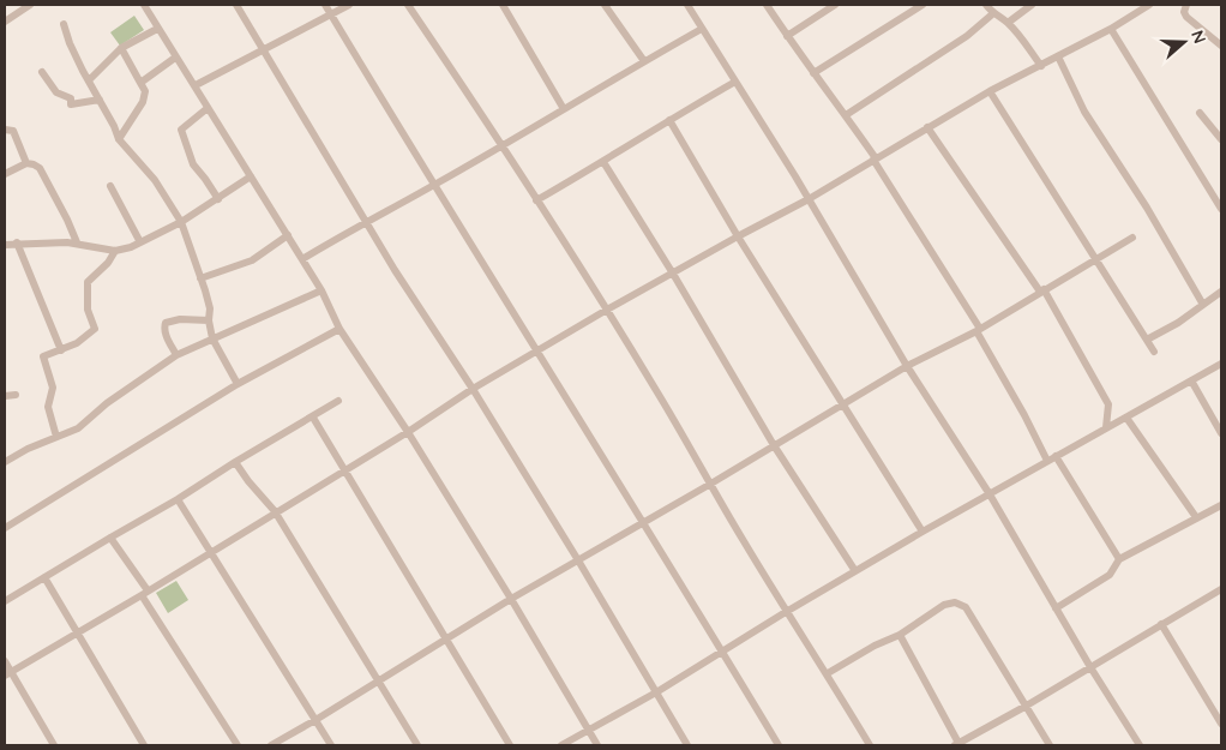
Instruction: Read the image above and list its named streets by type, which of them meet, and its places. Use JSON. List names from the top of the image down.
{
  "north": "right"
}
